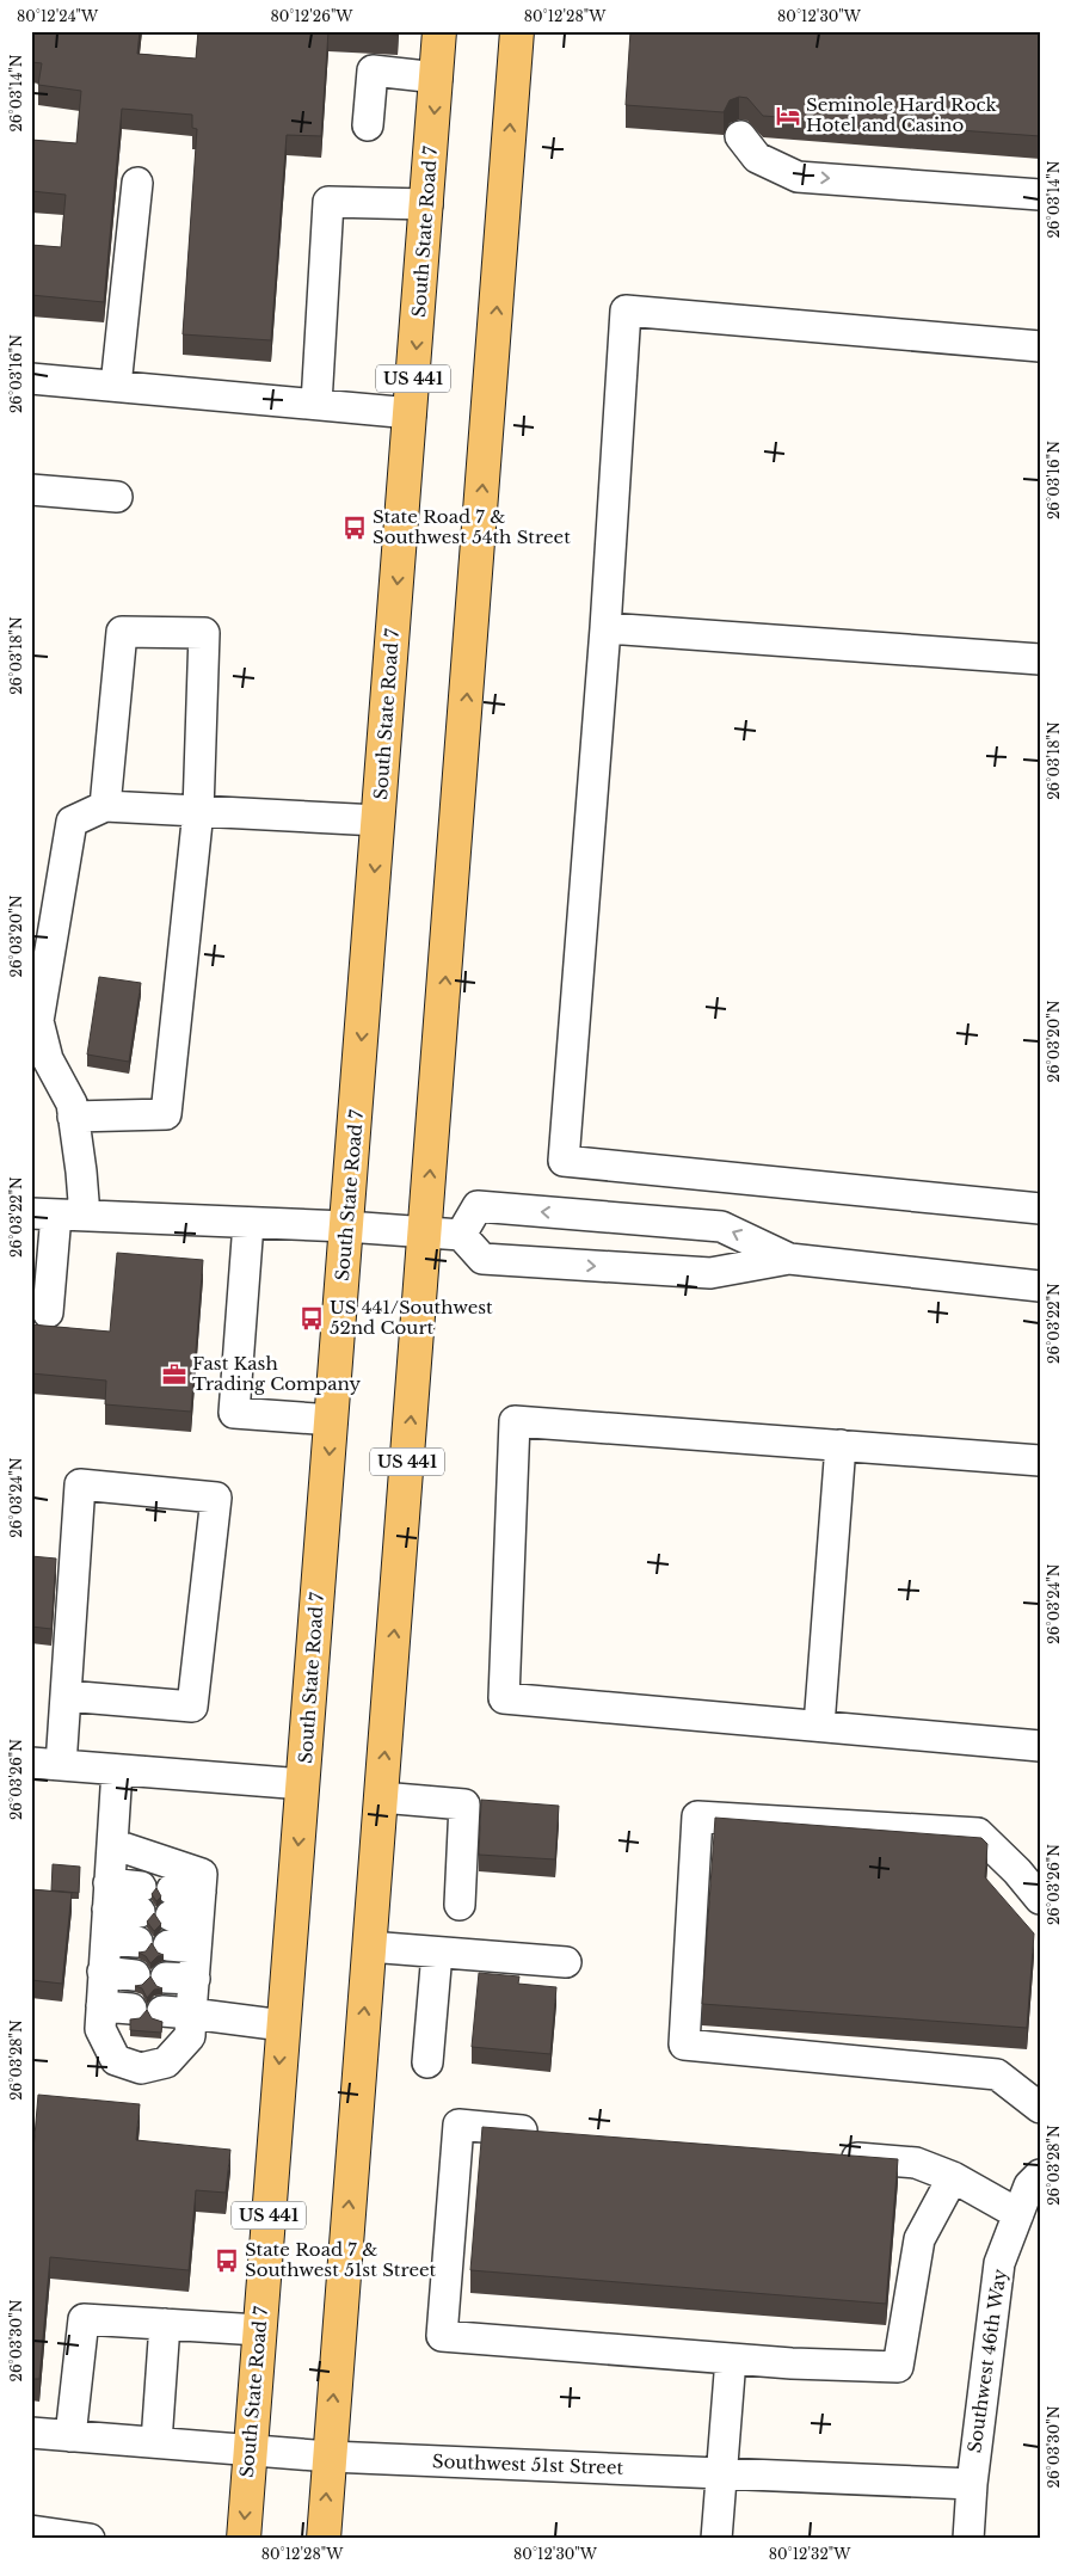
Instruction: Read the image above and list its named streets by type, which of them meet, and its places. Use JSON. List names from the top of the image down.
{
  "streets": {
    "main road": ["South State Road 7", "US 441"],
    "street": ["Southwest 46th Way", "Southwest 51st Street"]
  },
  "crossings": [
    ["South State Road 7", "Southwest 51st Street"],
    ["US 441", "Southwest 51st Street"],
    ["Southwest 46th Way", "Southwest 51st Street"]
  ],
  "places": {
    "hotel": ["Seminole Hard Rock Hotel and Casino"],
    "bus stop": ["State Road 7 & Southwest 54th Street", "US 441/Southwest 52nd Court", "State Road 7 & Southwest 51st Street"],
    "office": ["Fast Kash Trading Company"]
  },
  "coordinates": [
    "80°12'24\"W",
    "80°12'26\"W",
    "80°12'28\"W",
    "80°12'30\"W",
    "26°03'14\"N",
    "26°03'16\"N",
    "26°03'18\"N",
    "26°03'20\"N",
    "26°03'22\"N",
    "26°03'24\"N",
    "26°03'26\"N",
    "26°03'28\"N",
    "26°03'30\"N",
    "80°12'32\"W"
  ]
}
